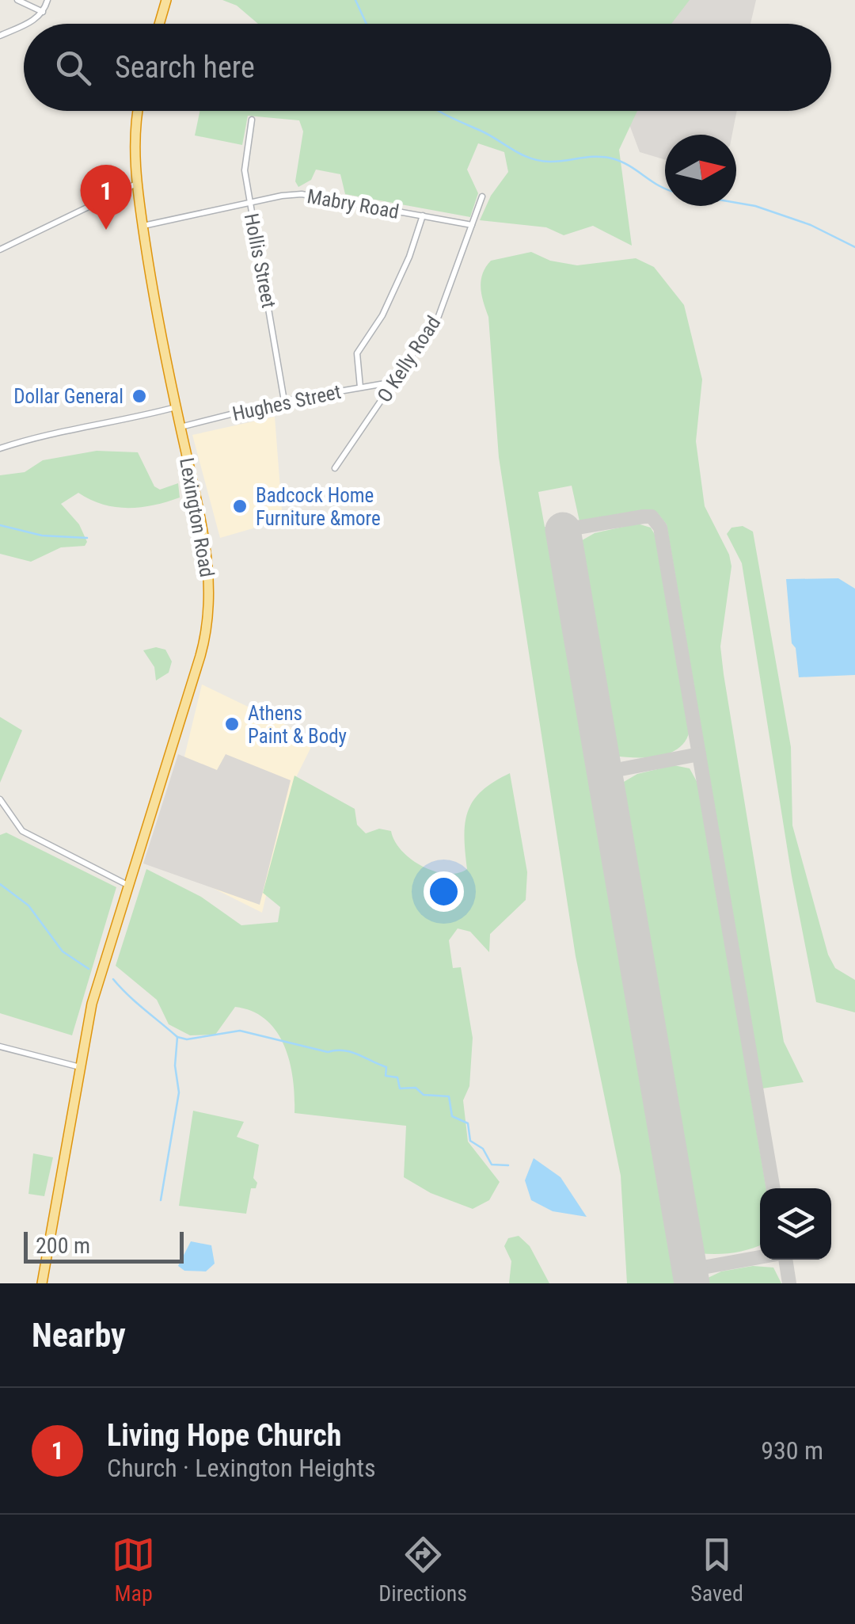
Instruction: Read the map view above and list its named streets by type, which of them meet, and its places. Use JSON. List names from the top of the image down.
{
  "streets": {
    "highway": ["Lexington Road"],
    "street": [
      "Mabry Road",
      "Hollis Street",
      "O Kelly Road",
      "Hughes Street"
    ]
  },
  "crossings": [
    ["Mabry Road", "Hollis Street"],
    ["Mabry Road", "O Kelly Road"],
    ["Mabry Road", "Lexington Road"],
    ["Hollis Street", "Hughes Street"],
    ["O Kelly Road", "Hughes Street"],
    ["Hughes Street", "Lexington Road"]
  ],
  "places": ["Dollar General", "Badcock Home Furniture &more", "Athens Paint & Body"],
  "scale_bar": "200 m",
  "north": "right",
  "page": {
    "search": "Search here",
    "pins": "1",
    "scale": "200 m",
    "heading": "Nearby",
    "list": [
      {
        "mark": "1",
        "name": "Living Hope Church",
        "note": "Church · Lexington Heights",
        "value": "930 m"
      }
    ],
    "nav": ["Map", "Directions", "Saved"]
  }
}
